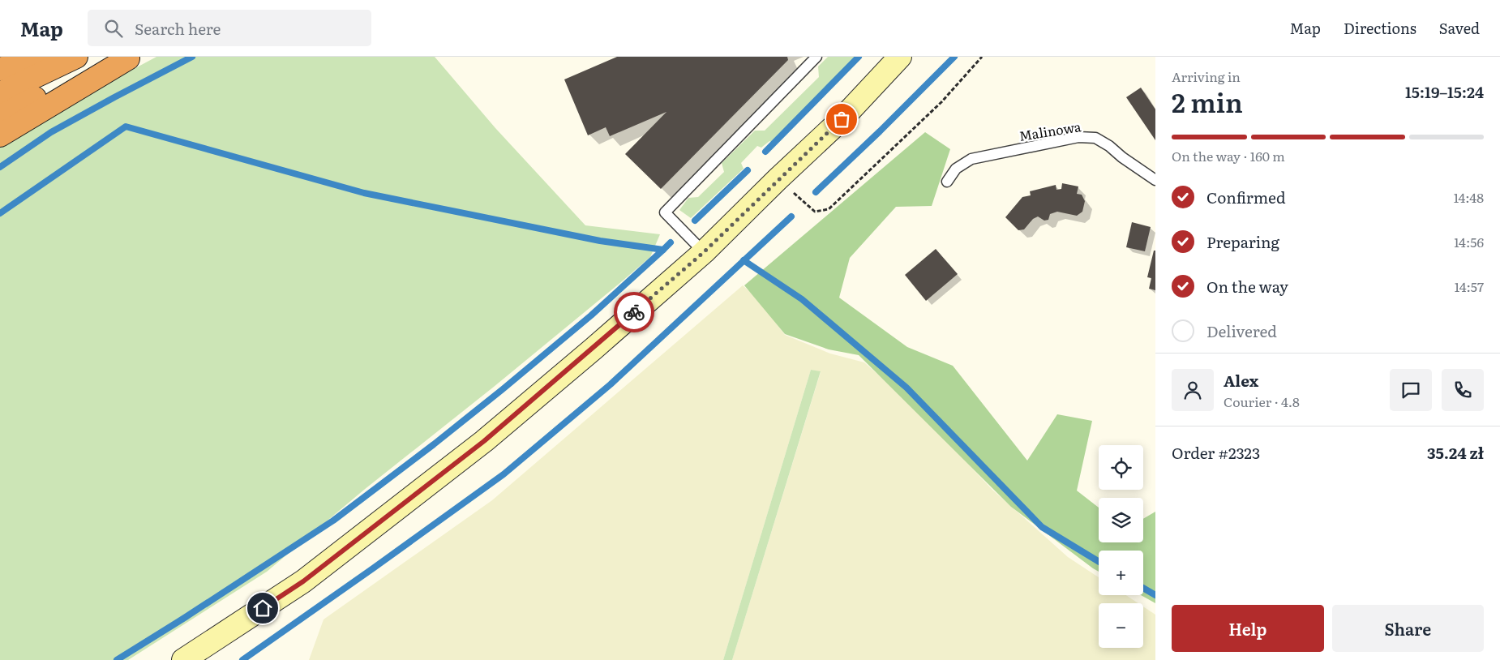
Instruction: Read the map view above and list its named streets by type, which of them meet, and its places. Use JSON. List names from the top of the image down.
{
  "streets": {
    "lane": ["Malinowa"]
  },
  "page": {
    "header": "Map",
    "search": "Search here",
    "nav": ["Map", "Directions", "Saved"],
    "heading": ["2 min", "Arriving in", "15:19–15:24"],
    "panel": [
      "Alex",
      "Courier · 4.8",
      "Order #2323",
      "35.24 zł"
    ],
    "bar": "On the way · 160 m",
    "list": [
      ["Confirmed", "14:48"],
      ["Preparing", "14:56"],
      ["On the way", "14:57"],
      "Delivered"
    ],
    "map_buttons": ["+", "−"],
    "buttons": ["Help", "Share"]
  }
}
